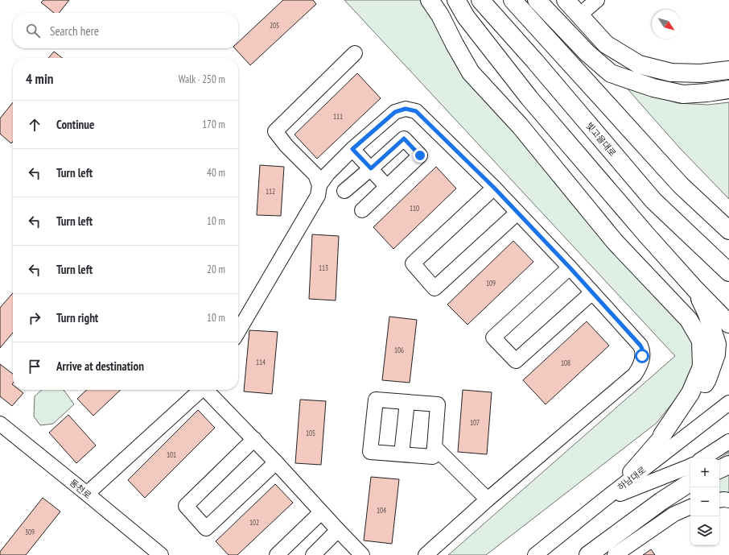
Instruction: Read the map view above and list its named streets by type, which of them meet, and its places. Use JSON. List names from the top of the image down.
{
  "streets": {
    "highway": ["빛고을대로"],
    "street": ["하남대로", "동천로"]
  },
  "house_numbers": [
    "205",
    "111",
    "112",
    "110",
    "113",
    "109",
    "106",
    "114",
    "108",
    "107",
    "105",
    "101",
    "104",
    "102",
    "309"
  ],
  "north": "bottom right",
  "page": {
    "search": "Search here",
    "heading": ["4 min", "Walk · 250 m"],
    "list": [
      ["Continue", "170 m"],
      ["Turn left", "40 m"],
      ["Turn left", "10 m"],
      ["Turn left", "20 m"],
      ["Turn right", "10 m"],
      "Arrive at destination"
    ],
    "map_buttons": ["+", "−"]
  }
}
